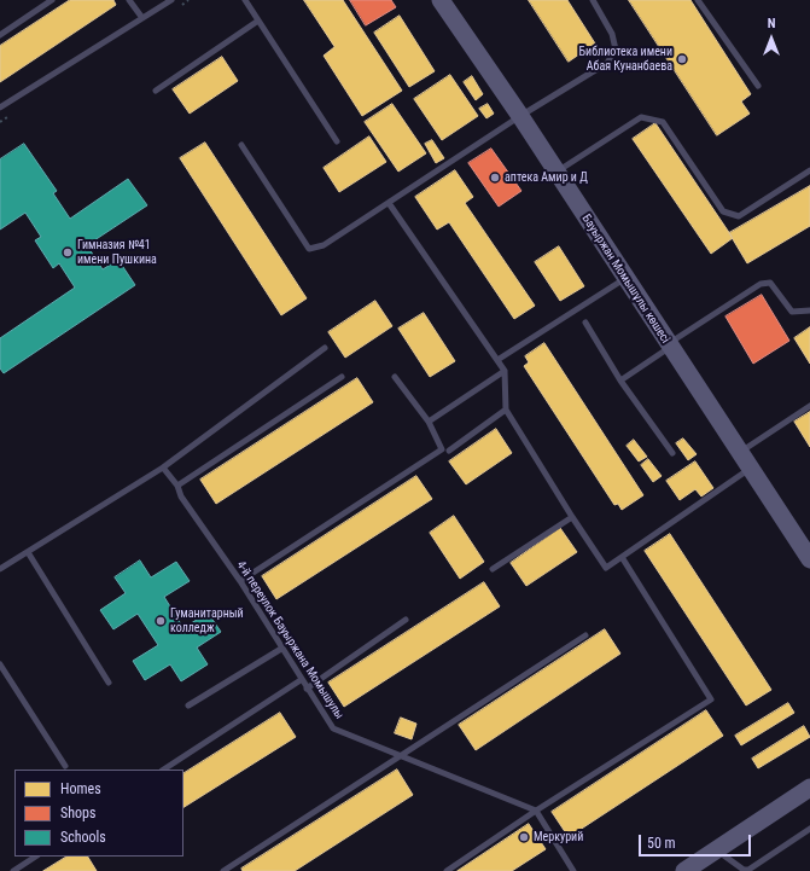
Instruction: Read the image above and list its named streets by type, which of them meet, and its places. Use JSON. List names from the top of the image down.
{
  "streets": {
    "street": ["Бауыржан Момышұлы көшесі"],
    "lane": ["4-й переулок Бауыржана Момышулы"]
  },
  "places": [
    "Библиотека имени Абая Кунанбаева",
    "аптека Амир и Д",
    "Гимназия №41 имени Пушкина",
    "Гуманитарный колледж",
    "Меркурий"
  ],
  "legend": ["Homes", "Shops", "Schools"],
  "scale_bar": "50 m",
  "north": "top"
}
